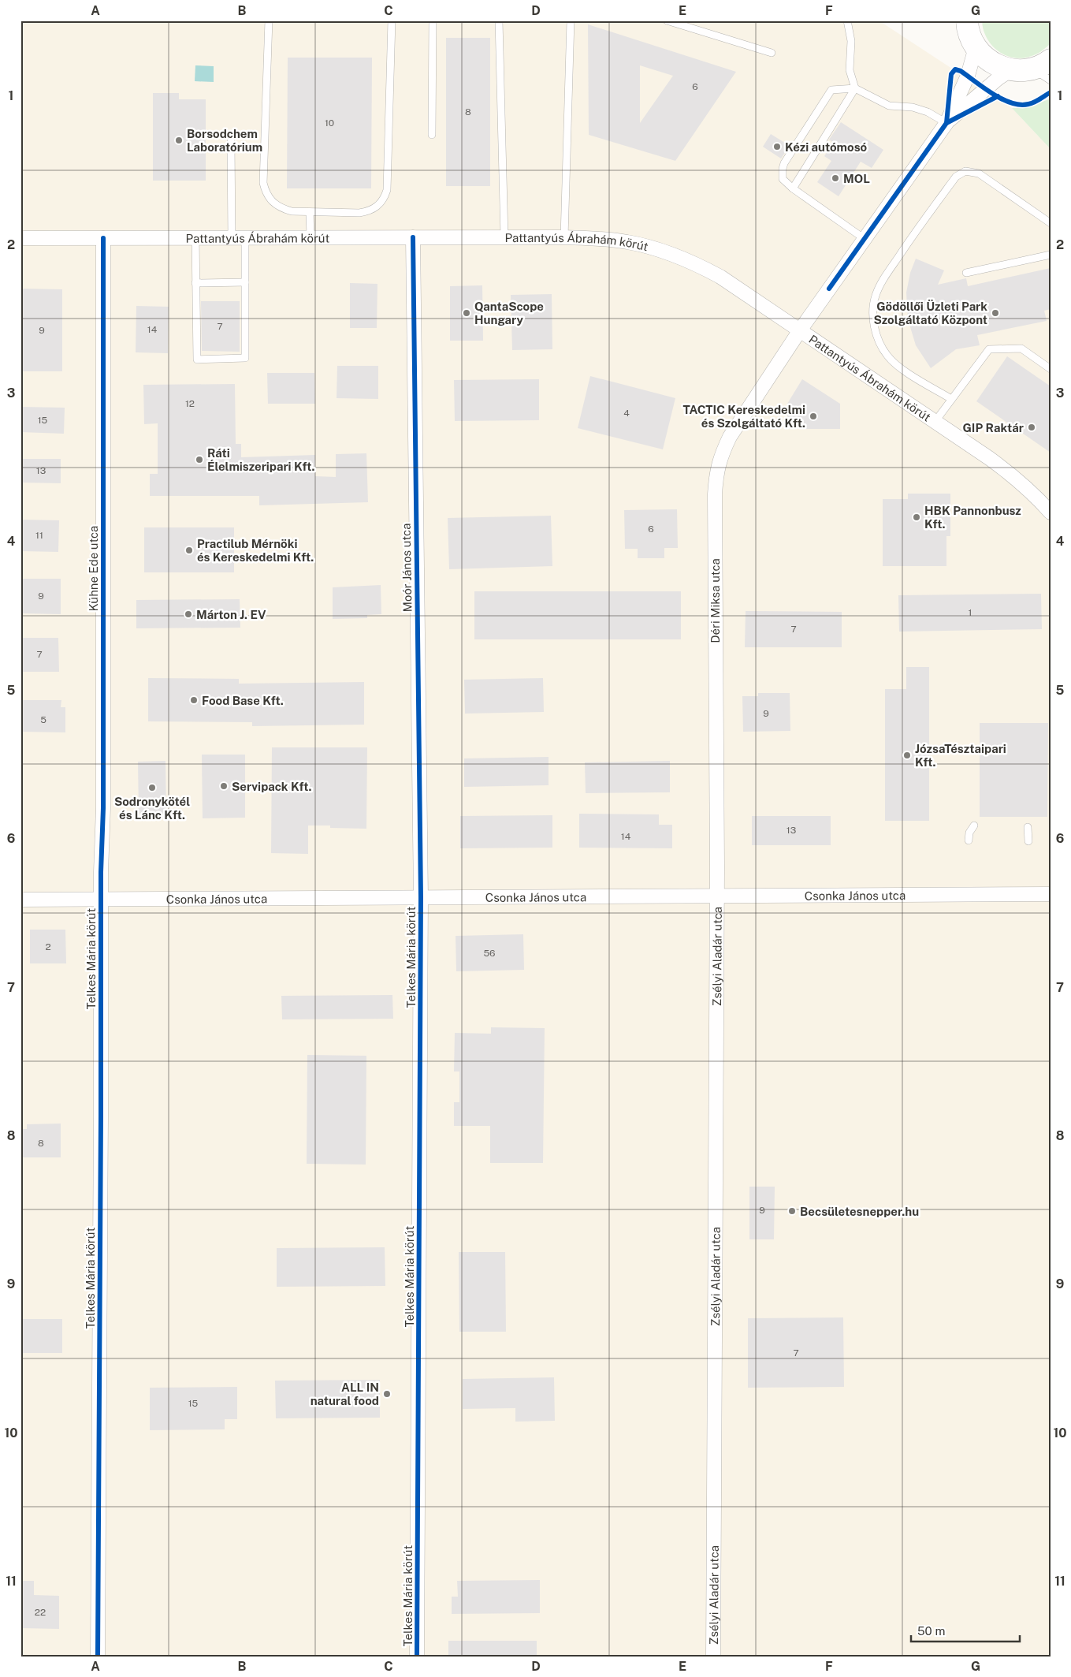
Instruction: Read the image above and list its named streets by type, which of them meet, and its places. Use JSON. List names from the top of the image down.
{
  "streets": {
    "street": [
      "Pattantyús Ábrahám körút",
      "Moór János utca",
      "Kühne Ede utca",
      "Déri Miksa utca",
      "Csonka János utca",
      "Telkes Mária körút",
      "Zsélyi Aladár utca"
    ]
  },
  "crossings": [
    ["Pattantyús Ábrahám körút", "Moór János utca"],
    ["Pattantyús Ábrahám körút", "Kühne Ede utca"],
    ["Pattantyús Ábrahám körút", "Déri Miksa utca"],
    ["Moór János utca", "Csonka János utca"],
    ["Moór János utca", "Telkes Mária körút"],
    ["Kühne Ede utca", "Csonka János utca"],
    ["Kühne Ede utca", "Telkes Mária körút"],
    ["Déri Miksa utca", "Csonka János utca"],
    ["Déri Miksa utca", "Zsélyi Aladár utca"],
    ["Csonka János utca", "Telkes Mária körút"],
    ["Csonka János utca", "Zsélyi Aladár utca"]
  ],
  "places": [
    "Borsodchem Laboratórium",
    "Kézi autómosó",
    "MOL",
    "QantaScope Hungary",
    "Gödöllői Üzleti Park Szolgáltató Központ",
    "TACTIC Kereskedelmi és Szolgáltató Kft.",
    "GIP Raktár",
    "Ráti Élelmiszeripari Kft.",
    "HBK Pannonbusz Kft.",
    "Practilub Mérnöki és Kereskedelmi Kft.",
    "Márton J. EV",
    "Food Base Kft.",
    "JózsaTésztaipari Kft.",
    "Servipack Kft.",
    "Sodronykötél és Lánc Kft.",
    "Becsületesnepper.hu",
    "ALL IN natural food"
  ],
  "house_numbers": [
    "6",
    "8",
    "10",
    "7",
    "14",
    "9",
    "12",
    "4",
    "15",
    "13",
    "6",
    "11",
    "9",
    "1",
    "7",
    "7",
    "9",
    "5",
    "13",
    "14",
    "2",
    "56",
    "8",
    "9",
    "7",
    "15",
    "22"
  ],
  "scale_bar": "50 m",
  "grid": {
    "columns": [
      "A",
      "B",
      "C",
      "D",
      "E",
      "F",
      "G"
    ],
    "rows": [
      "1",
      "2",
      "3",
      "4",
      "5",
      "6",
      "7",
      "8",
      "9",
      "10",
      "11"
    ]
  }
}
